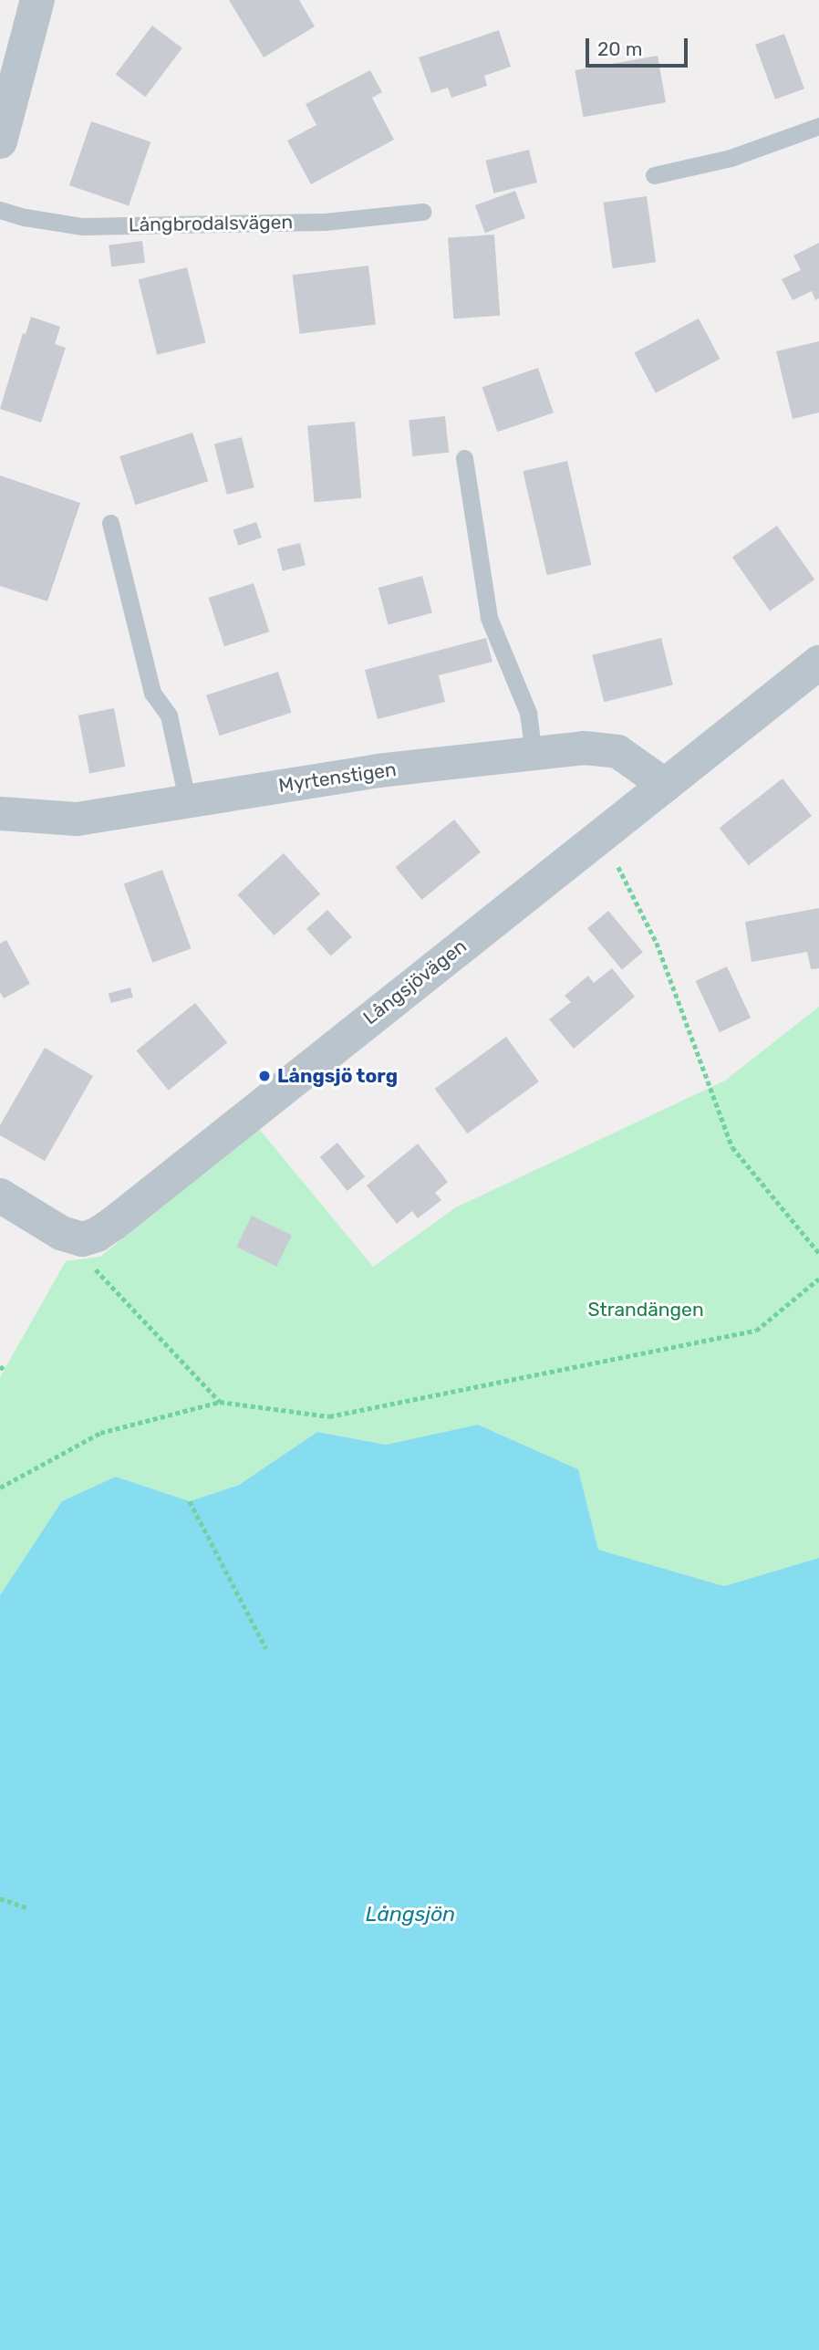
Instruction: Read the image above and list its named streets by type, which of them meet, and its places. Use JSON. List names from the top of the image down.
{
  "streets": {
    "street": ["Myrtenstigen", "Långsjövägen"],
    "lane": ["Långbrodalsvägen"]
  },
  "crossings": [
    ["Myrtenstigen", "Långsjövägen"]
  ],
  "water": ["Långsjön"],
  "parks": ["Strandängen"],
  "places": ["Långsjö torg"],
  "scale_bar": "20 m"
}
